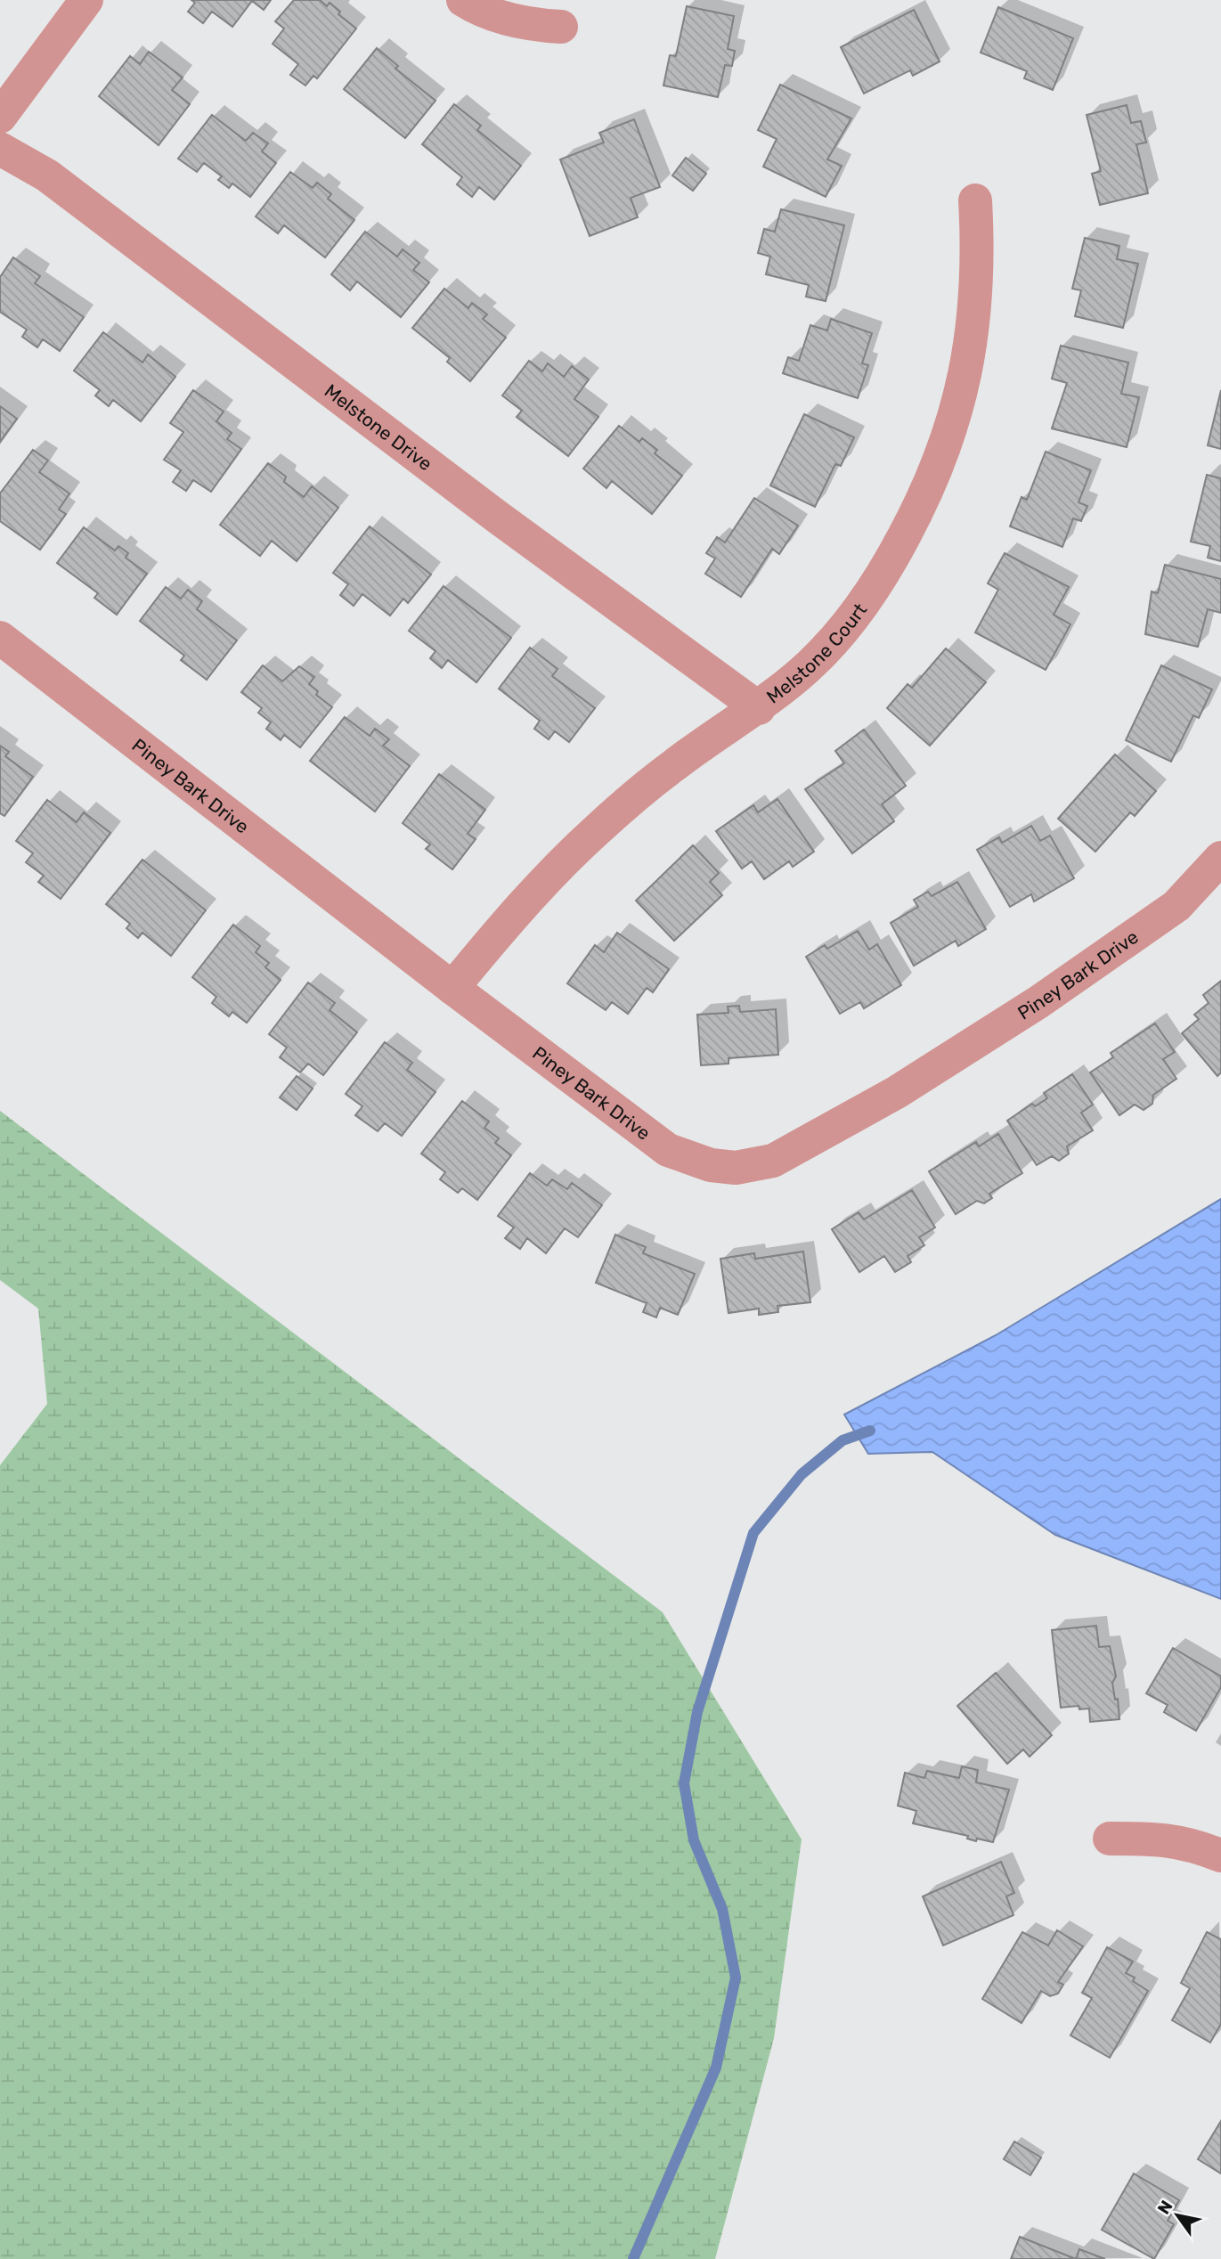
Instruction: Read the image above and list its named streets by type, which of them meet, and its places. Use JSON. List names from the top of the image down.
{
  "streets": {
    "street": ["Melstone Drive", "Melstone Court", "Piney Bark Drive"]
  },
  "crossings": [
    ["Melstone Drive", "Melstone Court"],
    ["Melstone Court", "Piney Bark Drive"]
  ],
  "north": "top left"
}
